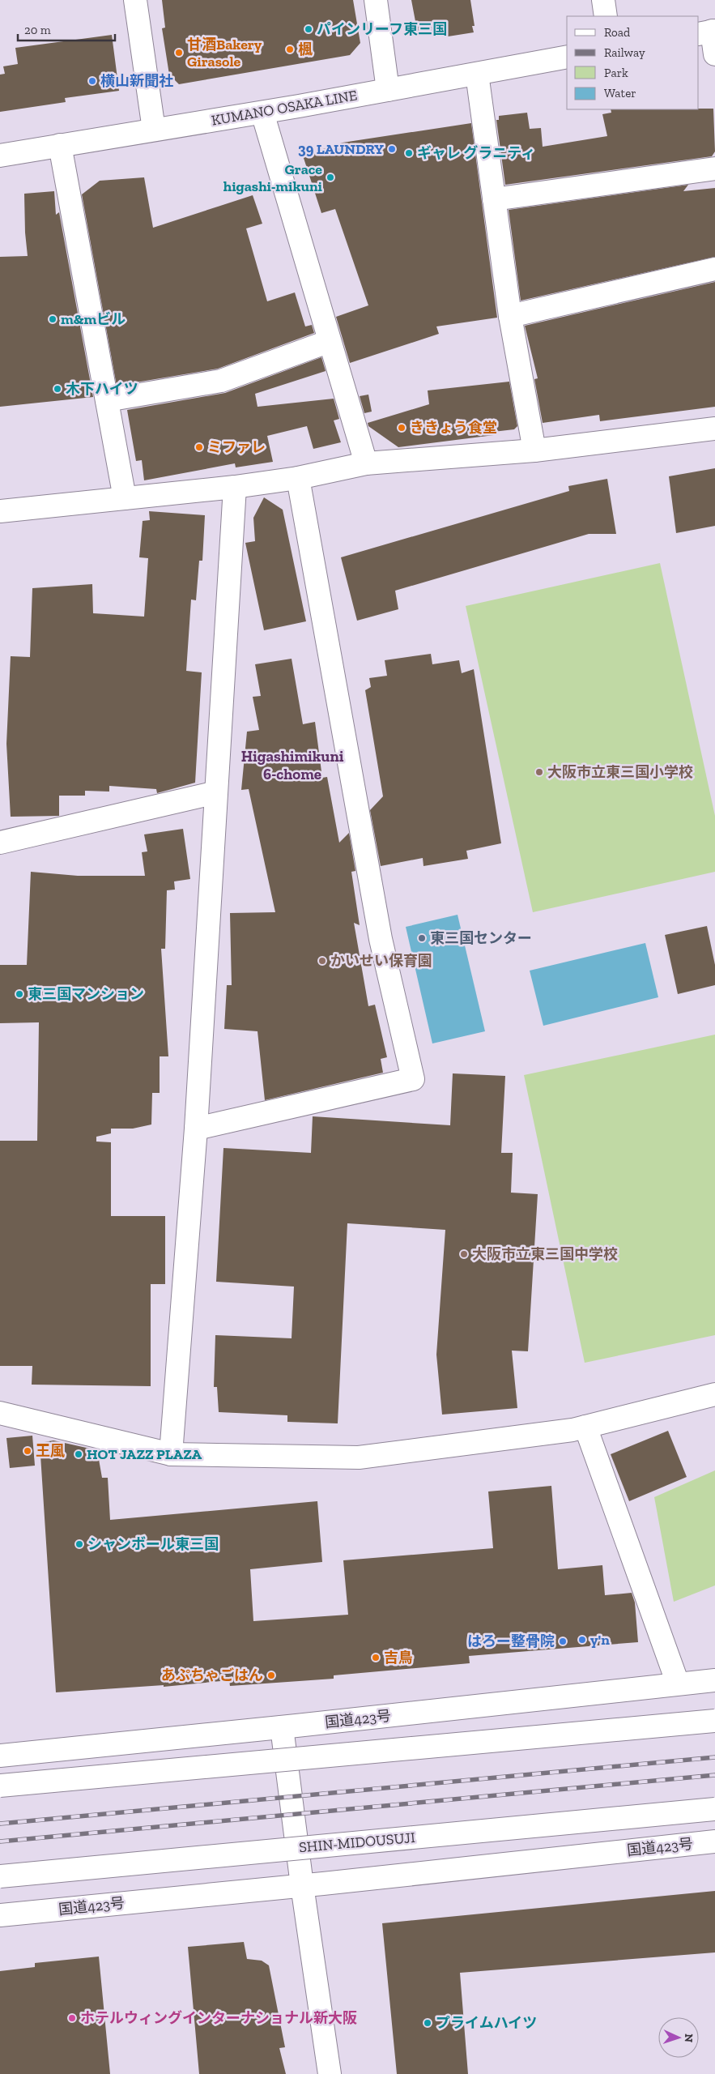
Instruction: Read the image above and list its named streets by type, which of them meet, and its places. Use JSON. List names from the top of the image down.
{
  "streets": {
    "main road": ["KUMANO OSAKA LINE", "国道423号", "SHIN-MIDOUSUJI"]
  },
  "districts": ["Higashimikuni 6-chome"],
  "places": [
    "パインリーフ東三国",
    "楓",
    "甘酒Bakery Girasole",
    "横山新聞社",
    "39 LAUNDRY",
    "ギャレ グラニティ",
    "Grace higashi-mikuni",
    "m&mビル",
    "木下ハイツ",
    "ききょう食堂",
    "ミファレ",
    "大阪市立東三国小学校",
    "東三国センター",
    "かいせい保育園",
    "東三国マンション",
    "大阪市立東三国中学校",
    "王風",
    "HOT JAZZ PLAZA",
    "シャンボール東三国",
    "y'n",
    "はろー整骨院",
    "吉鳥",
    "あぷちゃごはん",
    "ホテルウィングインターナショナル新大阪",
    "プライムハイツ"
  ],
  "legend": [
    "Road",
    "Railway",
    "Park",
    "Water"
  ],
  "scale_bar": "20 m",
  "north": "right"
}
